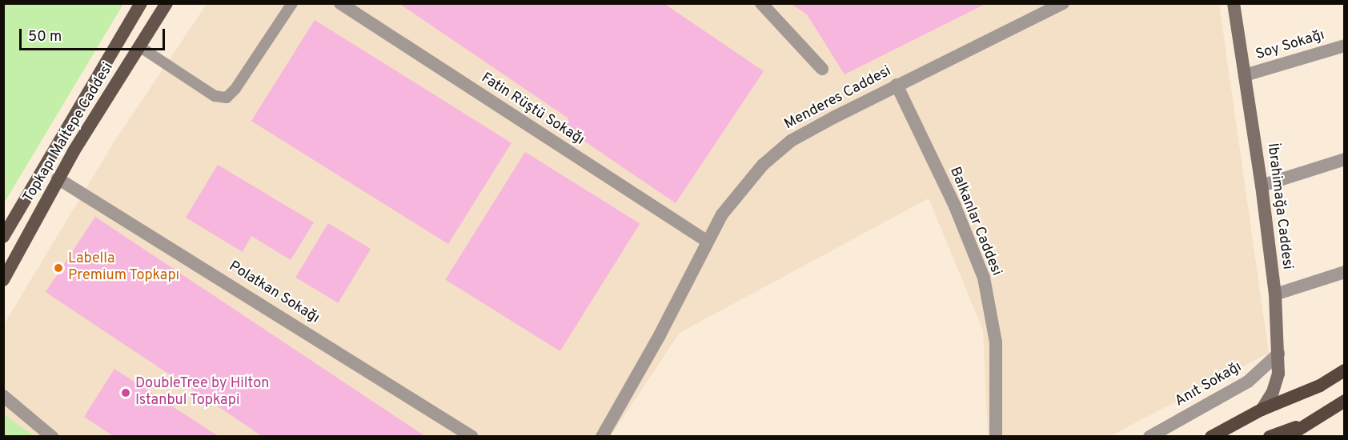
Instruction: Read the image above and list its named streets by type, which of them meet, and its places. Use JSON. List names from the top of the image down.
{
  "streets": {
    "main road": ["Topkapı Maltepe Caddesi", "İbrahimağa Caddesi"],
    "street": [
      "Soy Sokağı",
      "Menderes Caddesi",
      "Fatin Rüştü Sokağı",
      "Balkanlar Caddesi",
      "Polatkan Sokağı",
      "Anıt Sokağı"
    ]
  },
  "crossings": [
    ["Soy Sokağı", "İbrahimağa Caddesi"],
    ["Menderes Caddesi", "Fatin Rüştü Sokağı"],
    ["Menderes Caddesi", "Balkanlar Caddesi"],
    ["Topkapı Maltepe Caddesi", "Polatkan Sokağı"],
    ["İbrahimağa Caddesi", "Anıt Sokağı"]
  ],
  "places": ["Labella Premium Topkapı", "DoubleTree by Hilton Istanbul Topkapi"],
  "scale_bar": "50 m"
}
